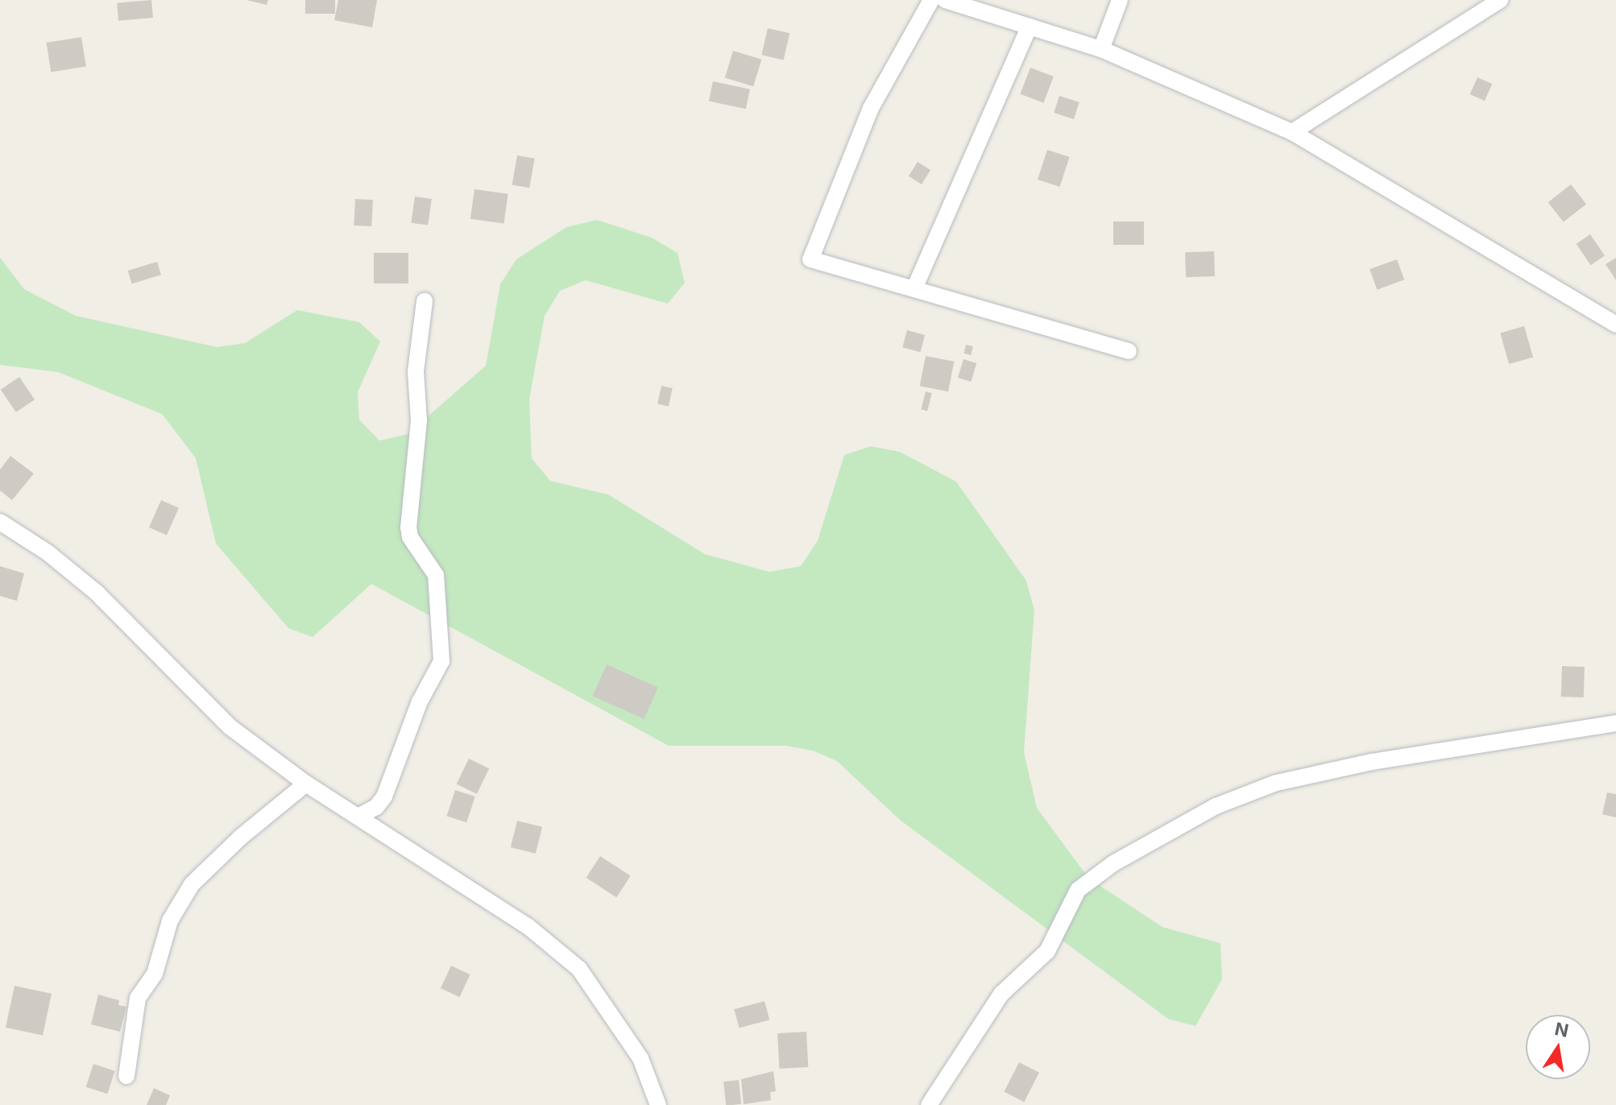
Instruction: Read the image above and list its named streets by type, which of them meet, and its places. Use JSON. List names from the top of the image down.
{
  "north": "top"
}
